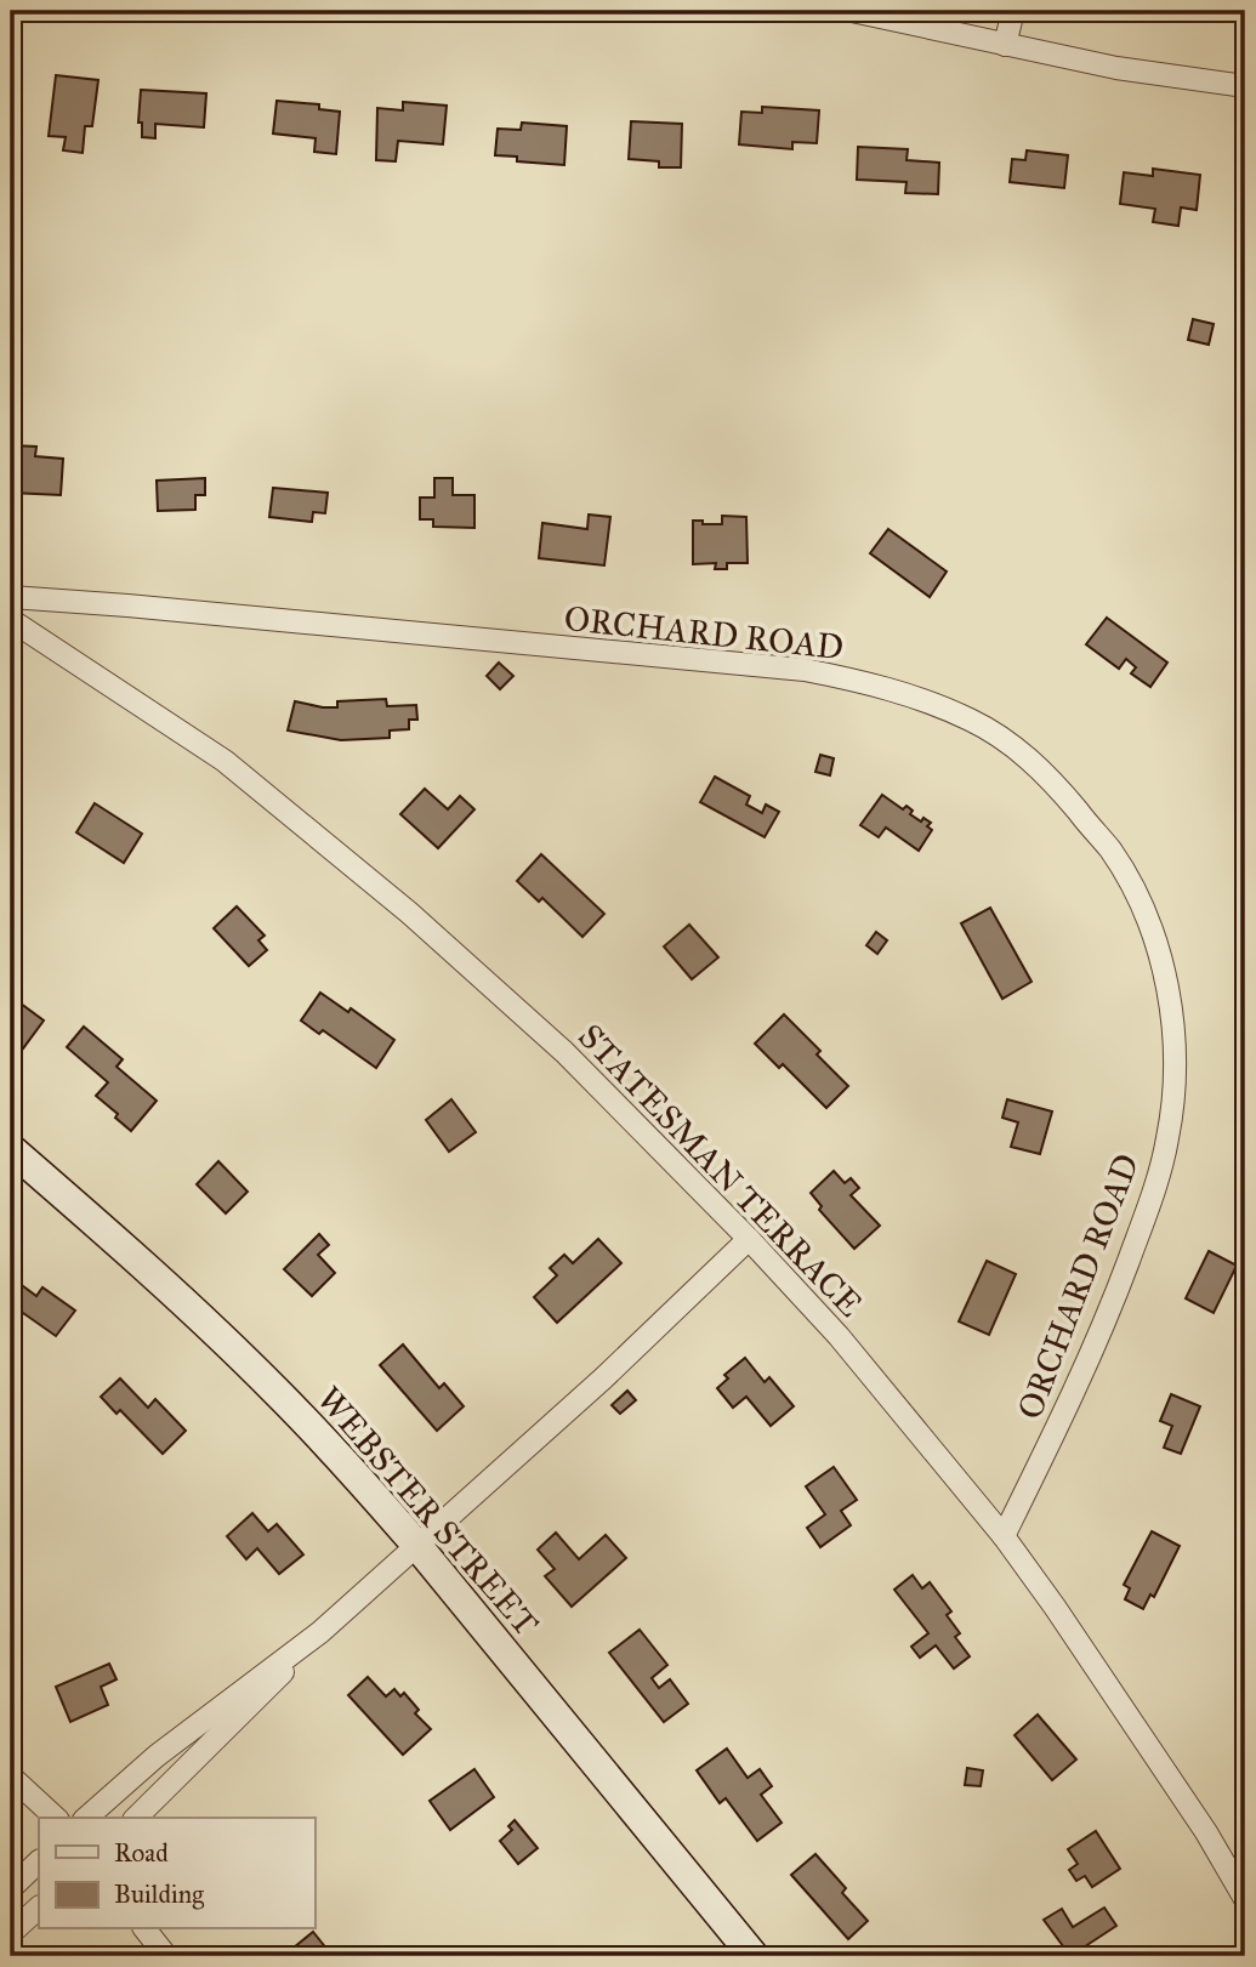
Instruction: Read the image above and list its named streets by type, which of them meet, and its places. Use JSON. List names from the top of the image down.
{
  "streets": {
    "street": ["ORCHARD ROAD", "STATESMAN TERRACE", "WEBSTER STREET"]
  },
  "crossings": [
    ["ORCHARD ROAD", "STATESMAN TERRACE"]
  ],
  "legend": ["Road", "Building"]
}
